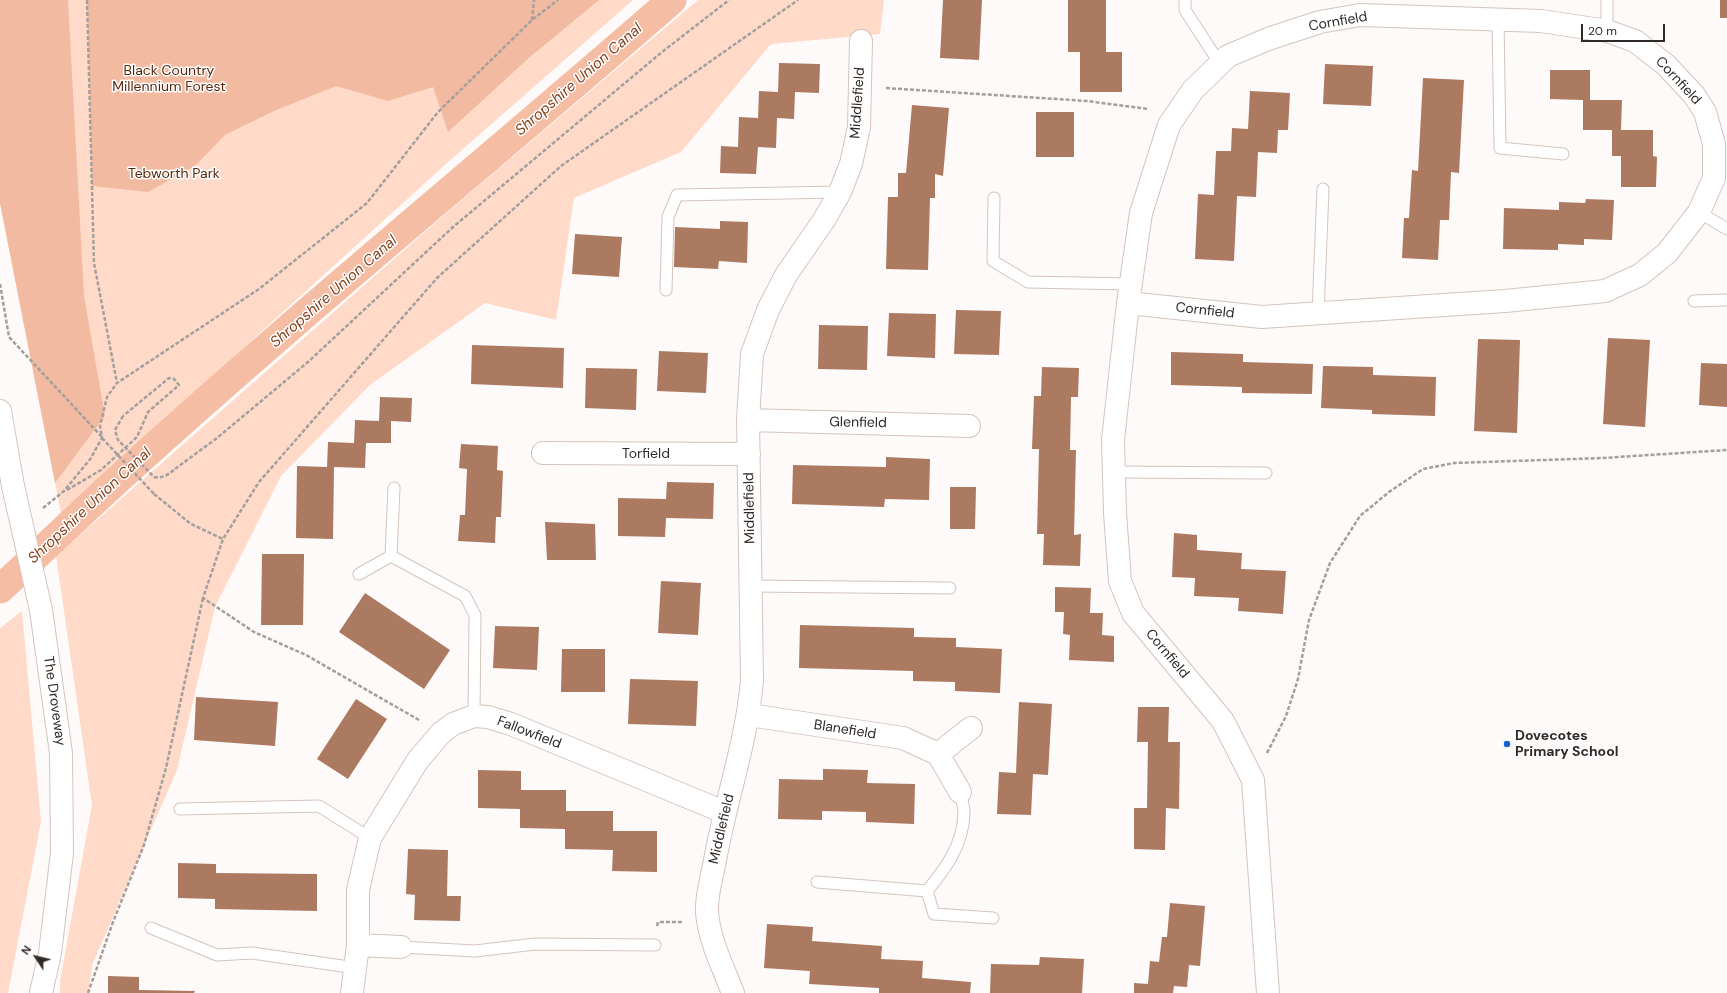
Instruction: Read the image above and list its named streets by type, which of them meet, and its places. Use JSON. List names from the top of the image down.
{
  "streets": {
    "street": [
      "Cornfield",
      "Middlefield",
      "Glenfield",
      "Torfield",
      "The Droveway",
      "Blanefield",
      "Fallowfield"
    ]
  },
  "crossings": [
    ["Middlefield", "Glenfield"],
    ["Middlefield", "Torfield"],
    ["Middlefield", "Blanefield"],
    ["Middlefield", "Fallowfield"]
  ],
  "water": ["Shropshire Union Canal"],
  "parks": ["Black Country Millennium Forest", "Tebworth Park"],
  "places": ["Dovecotes Primary School"],
  "scale_bar": "20 m",
  "north": "top left"
}
